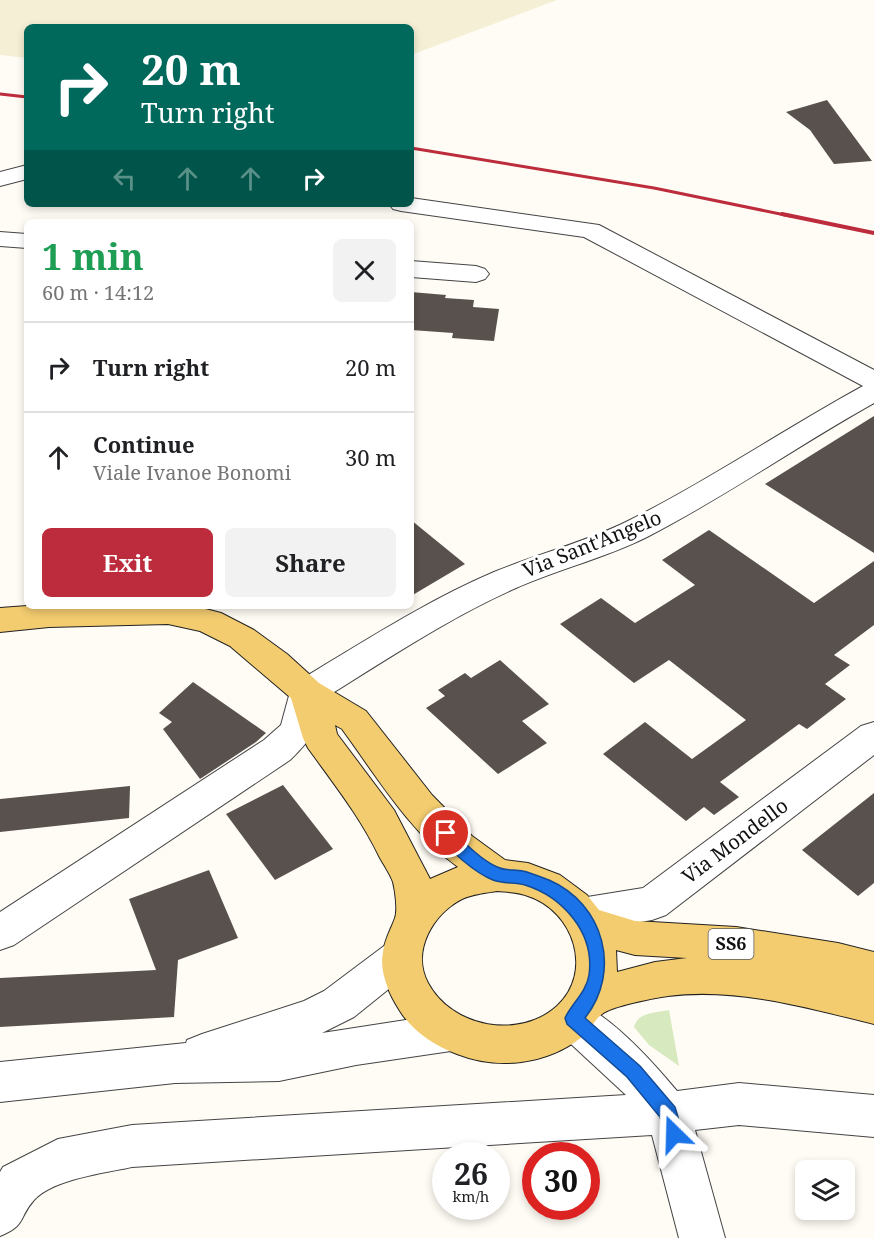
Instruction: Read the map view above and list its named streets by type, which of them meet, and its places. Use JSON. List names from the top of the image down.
{
  "streets": {
    "main road": ["SS6"],
    "street": ["Via Sant'Angelo", "Via Mondello"]
  },
  "crossings": [
    ["Via Mondello", "SS6"]
  ],
  "page": {
    "turn": ["20 m", "Turn right"],
    "heading": ["1 min", "60 m · 14:12"],
    "list": [
      {
        "name": "Turn right",
        "value": "20 m"
      },
      {
        "name": "Continue",
        "note": "Viale Ivanoe Bonomi",
        "value": "30 m"
      }
    ],
    "buttons": ["Exit", "Share"],
    "speed": "26 km/h",
    "limit": "30"
  }
}
